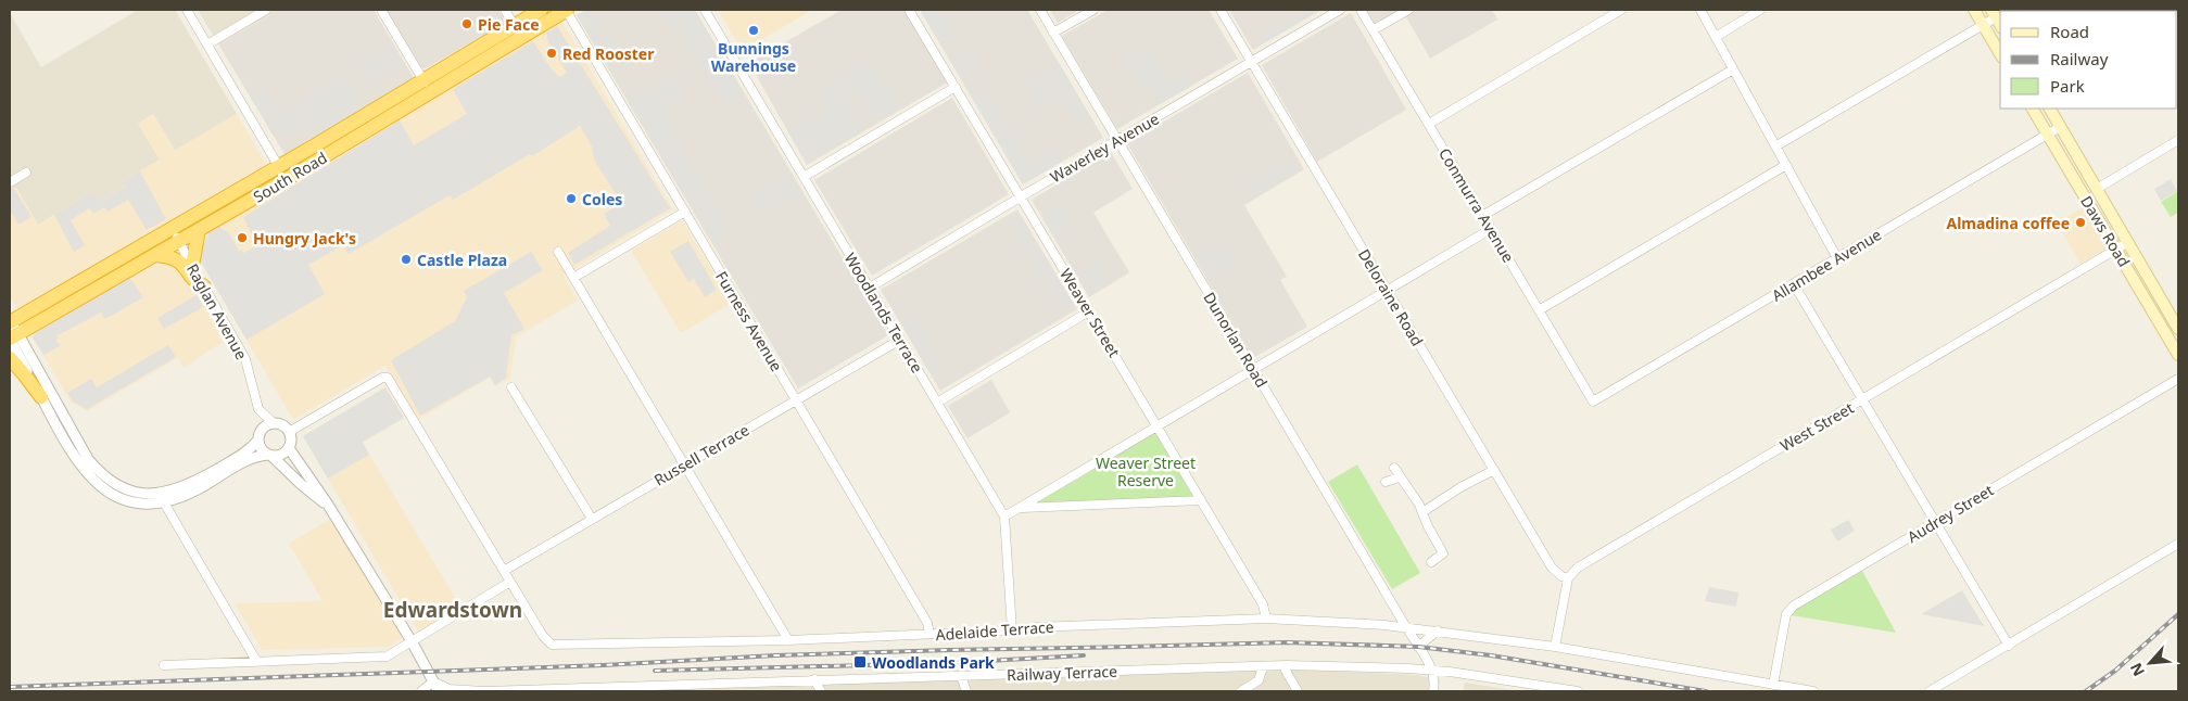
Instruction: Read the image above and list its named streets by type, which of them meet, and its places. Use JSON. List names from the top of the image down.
{
  "streets": {
    "highway": ["South Road"],
    "main road": ["Daws Road"],
    "street": [
      "Waverley Avenue",
      "Conmurra Avenue",
      "Allambee Avenue",
      "Deloraine Road",
      "Raglan Avenue",
      "Woodlands Terrace",
      "Weaver Street",
      "Furness Avenue",
      "Dunorlan Road",
      "West Street",
      "Russell Terrace",
      "Audrey Street",
      "Adelaide Terrace",
      "Railway Terrace"
    ]
  },
  "crossings": [
    ["Waverley Avenue", "Deloraine Road"],
    ["Waverley Avenue", "Woodlands Terrace"],
    ["Waverley Avenue", "Weaver Street"],
    ["Waverley Avenue", "Dunorlan Road"],
    ["South Road", "Raglan Avenue"],
    ["South Road", "Furness Avenue"],
    ["Conmurra Avenue", "Allambee Avenue"],
    ["Daws Road", "Allambee Avenue"],
    ["Daws Road", "West Street"],
    ["Deloraine Road", "West Street"],
    ["Woodlands Terrace", "Russell Terrace"],
    ["Woodlands Terrace", "Adelaide Terrace"],
    ["Weaver Street", "Adelaide Terrace"],
    ["Furness Avenue", "Russell Terrace"],
    ["Furness Avenue", "Adelaide Terrace"],
    ["Dunorlan Road", "Adelaide Terrace"],
    ["Dunorlan Road", "Railway Terrace"],
    ["Audrey Street", "Adelaide Terrace"]
  ],
  "districts": ["Edwardstown"],
  "parks": ["Weaver Street Reserve"],
  "places": {
    "other": [
      "Pie Face",
      "Bunnings Warehouse",
      "Red Rooster",
      "Coles",
      "Almadina coffee",
      "Hungry Jack's",
      "Castle Plaza"
    ],
    "transit": ["Woodlands Park"]
  },
  "legend": ["Road", "Railway", "Park"],
  "north": "bottom left"
}
